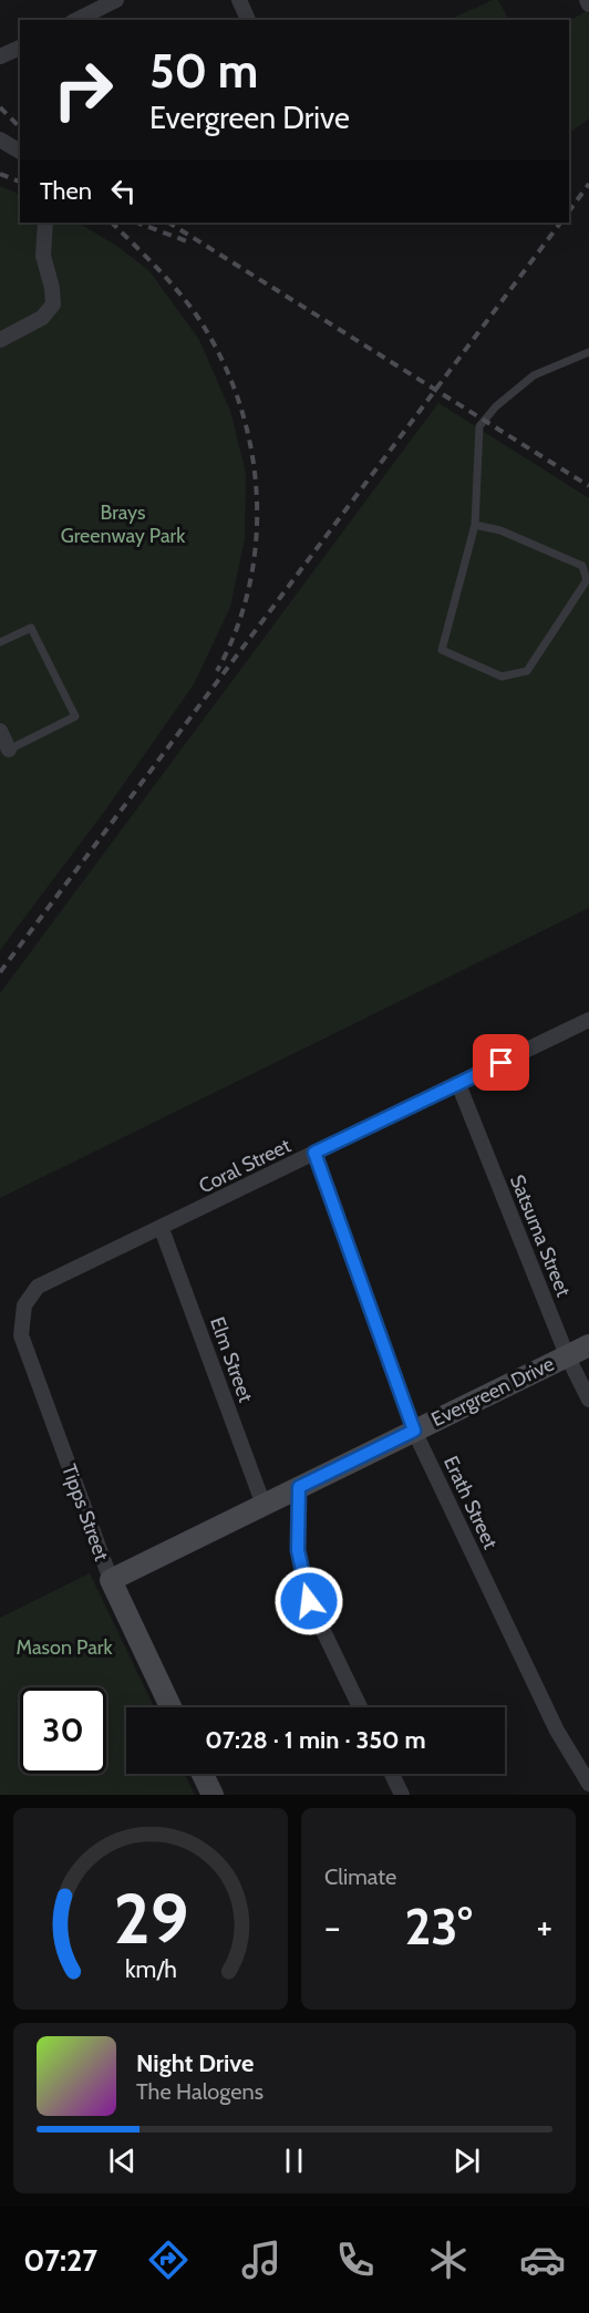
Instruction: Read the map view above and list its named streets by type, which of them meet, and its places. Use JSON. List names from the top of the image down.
{
  "streets": {
    "street": [
      "Coral Street",
      "Satsuma Street",
      "Elm Street",
      "Evergreen Drive",
      "Erath Street",
      "Tipps Street"
    ]
  },
  "crossings": [
    ["Coral Street", "Satsuma Street"],
    ["Coral Street", "Elm Street"],
    ["Coral Street", "Erath Street"],
    ["Coral Street", "Tipps Street"],
    ["Satsuma Street", "Evergreen Drive"],
    ["Elm Street", "Evergreen Drive"],
    ["Evergreen Drive", "Erath Street"],
    ["Evergreen Drive", "Tipps Street"]
  ],
  "parks": ["Brays Greenway Park", "Mason Park"],
  "page": {
    "turn": ["50 m", "Evergreen Drive"],
    "then": "Then",
    "limit": "30",
    "trip": "07:28 · 1 min · 350 m",
    "tile": "Climate",
    "heat": ["−", "23°", "+"],
    "song": ["Night Drive", "The Halogens"],
    "tabs": "07:27",
    "gauge": ["29", "km/h"]
  }
}
